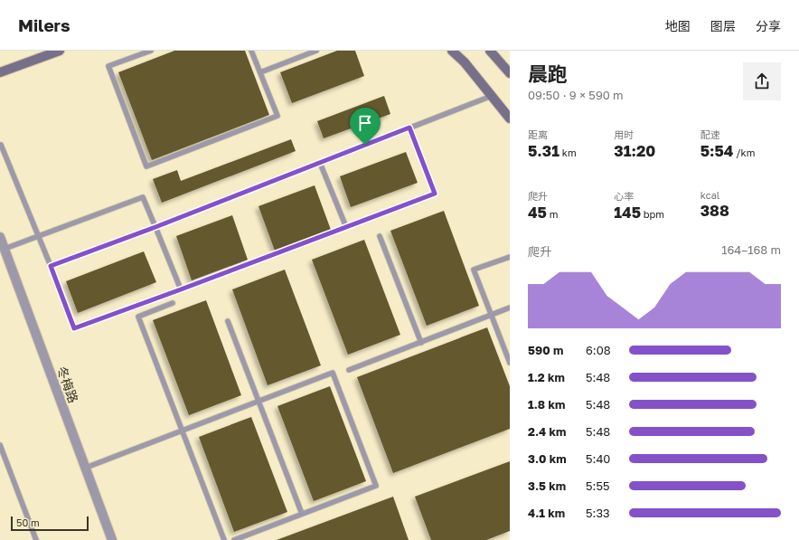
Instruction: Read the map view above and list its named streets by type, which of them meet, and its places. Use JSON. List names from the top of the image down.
{
  "streets": {
    "street": ["冬梅路"]
  },
  "scale_bar": "50 m",
  "page": {
    "header": "Milers",
    "nav": ["地图", "图层", "分享"],
    "heading": ["晨跑", "09:50 · 9 × 590 m"],
    "stats": [
      ["距离", "5.31 km"],
      ["用时", "31:20"],
      ["配速", "5:54 /km"],
      ["爬升", "45 m"],
      ["心率", "145 bpm"],
      ["kcal", "388"]
    ],
    "chart": ["爬升", "164–168 m"],
    "list": [
      {
        "name": "590 m",
        "note": "6:08"
      },
      {
        "name": "1.2 km",
        "note": "5:48"
      },
      {
        "name": "1.8 km",
        "note": "5:48"
      },
      {
        "name": "2.4 km",
        "note": "5:48"
      },
      {
        "name": "3.0 km",
        "note": "5:40"
      },
      {
        "name": "3.5 km",
        "note": "5:55"
      },
      {
        "name": "4.1 km",
        "note": "5:33"
      }
    ],
    "scale": "50 m"
  }
}
